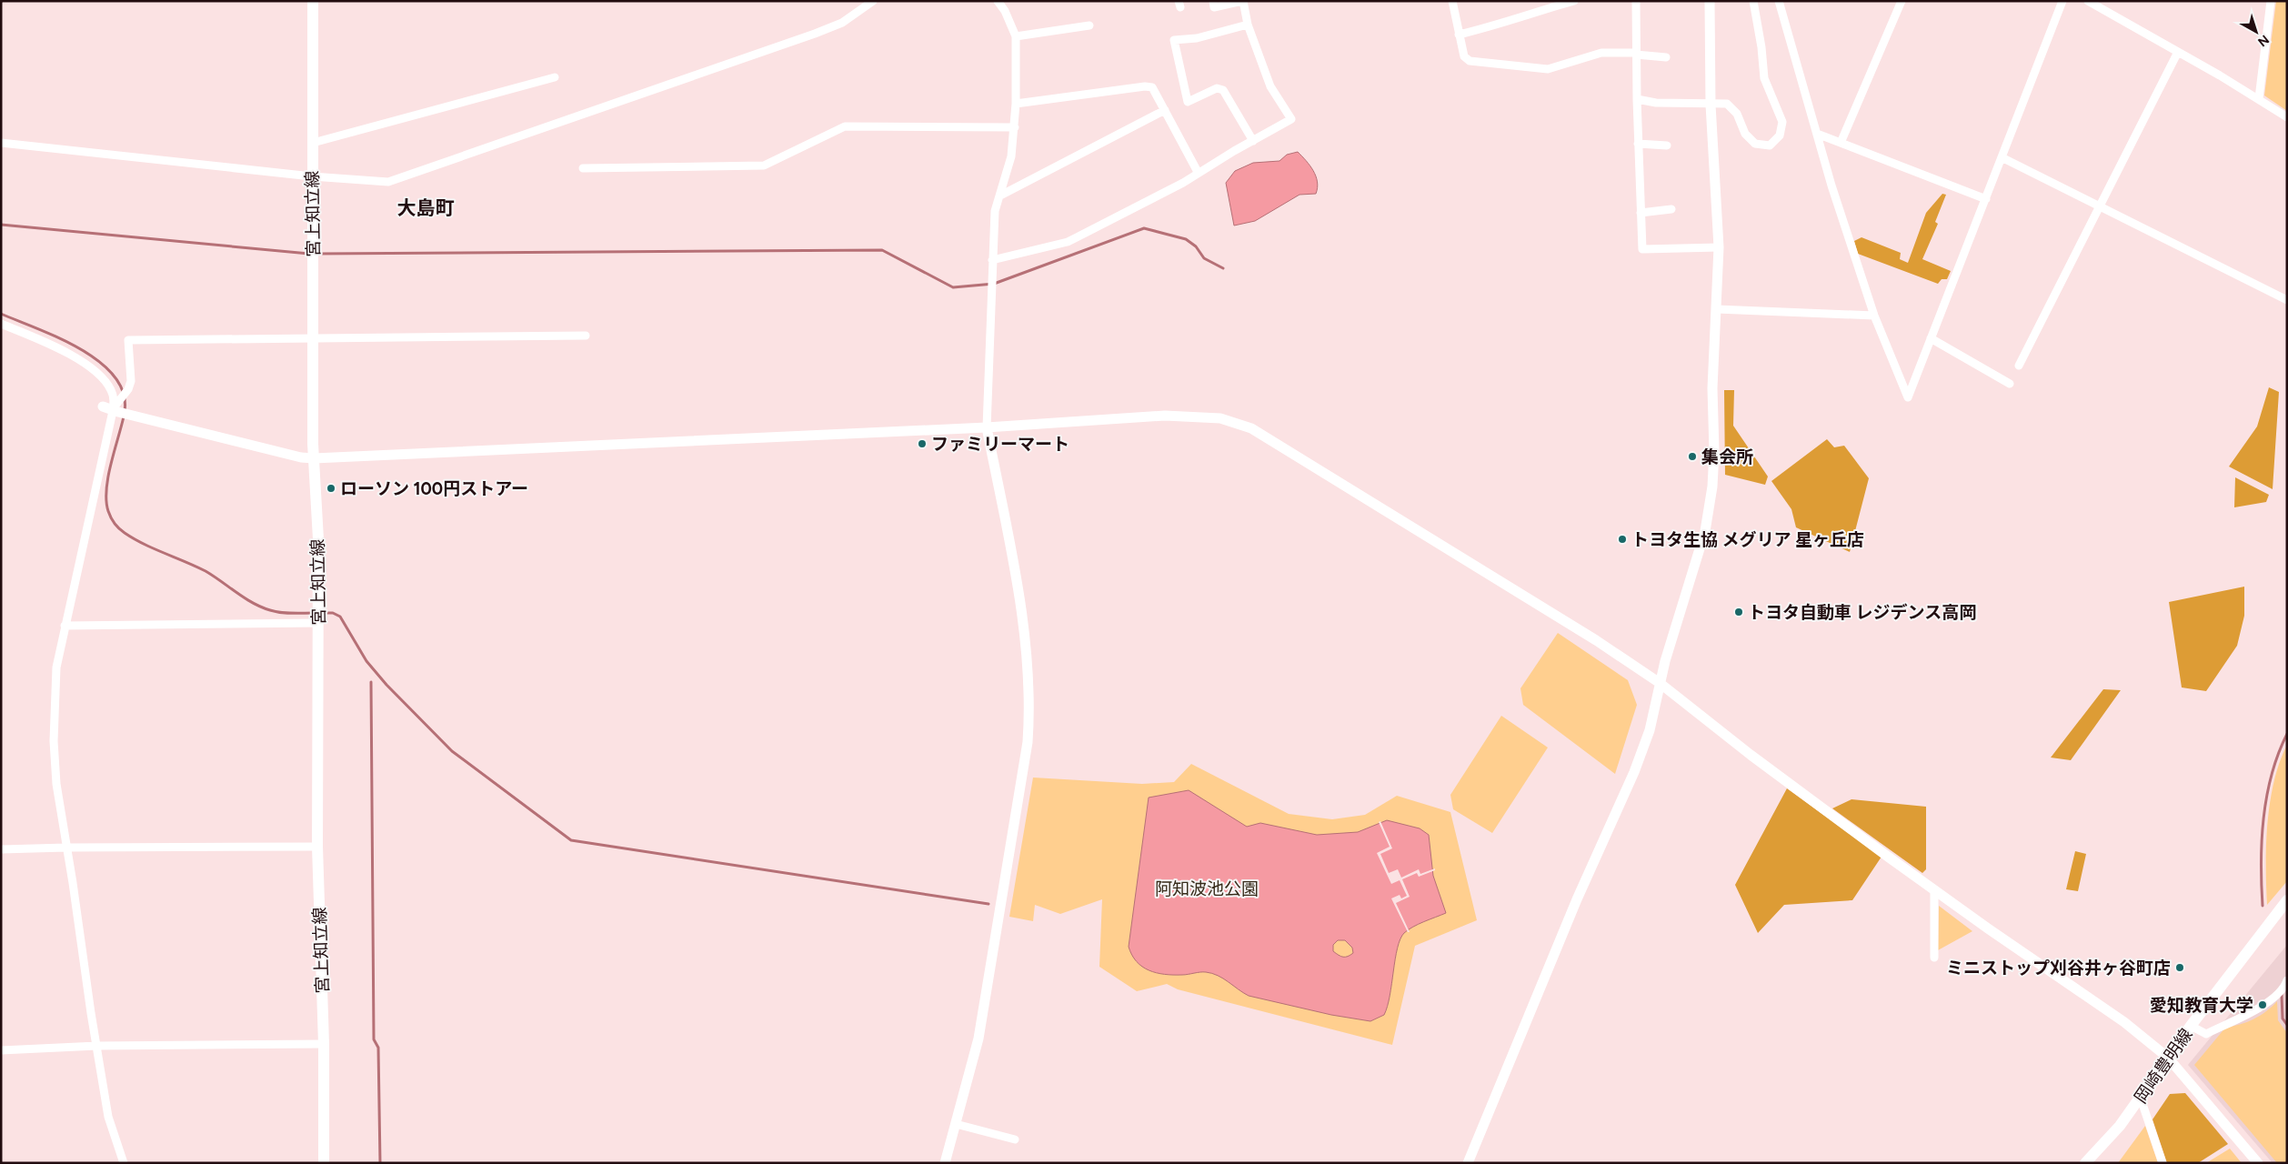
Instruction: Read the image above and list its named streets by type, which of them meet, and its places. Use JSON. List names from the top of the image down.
{
  "streets": {
    "main road": ["宮上知立線", "岡崎豊明線"]
  },
  "districts": ["大島町"],
  "parks": ["阿知波池公園"],
  "places": [
    "ファミリーマート",
    "集会所",
    "ローソン 100円ストアー",
    "トヨタ生協 メグリア 星ヶ丘店",
    "トヨタ自動車 レジデンス高岡",
    "ミニストップ刈谷井ヶ谷町店",
    "愛知教育大学"
  ],
  "north": "bottom right"
}
